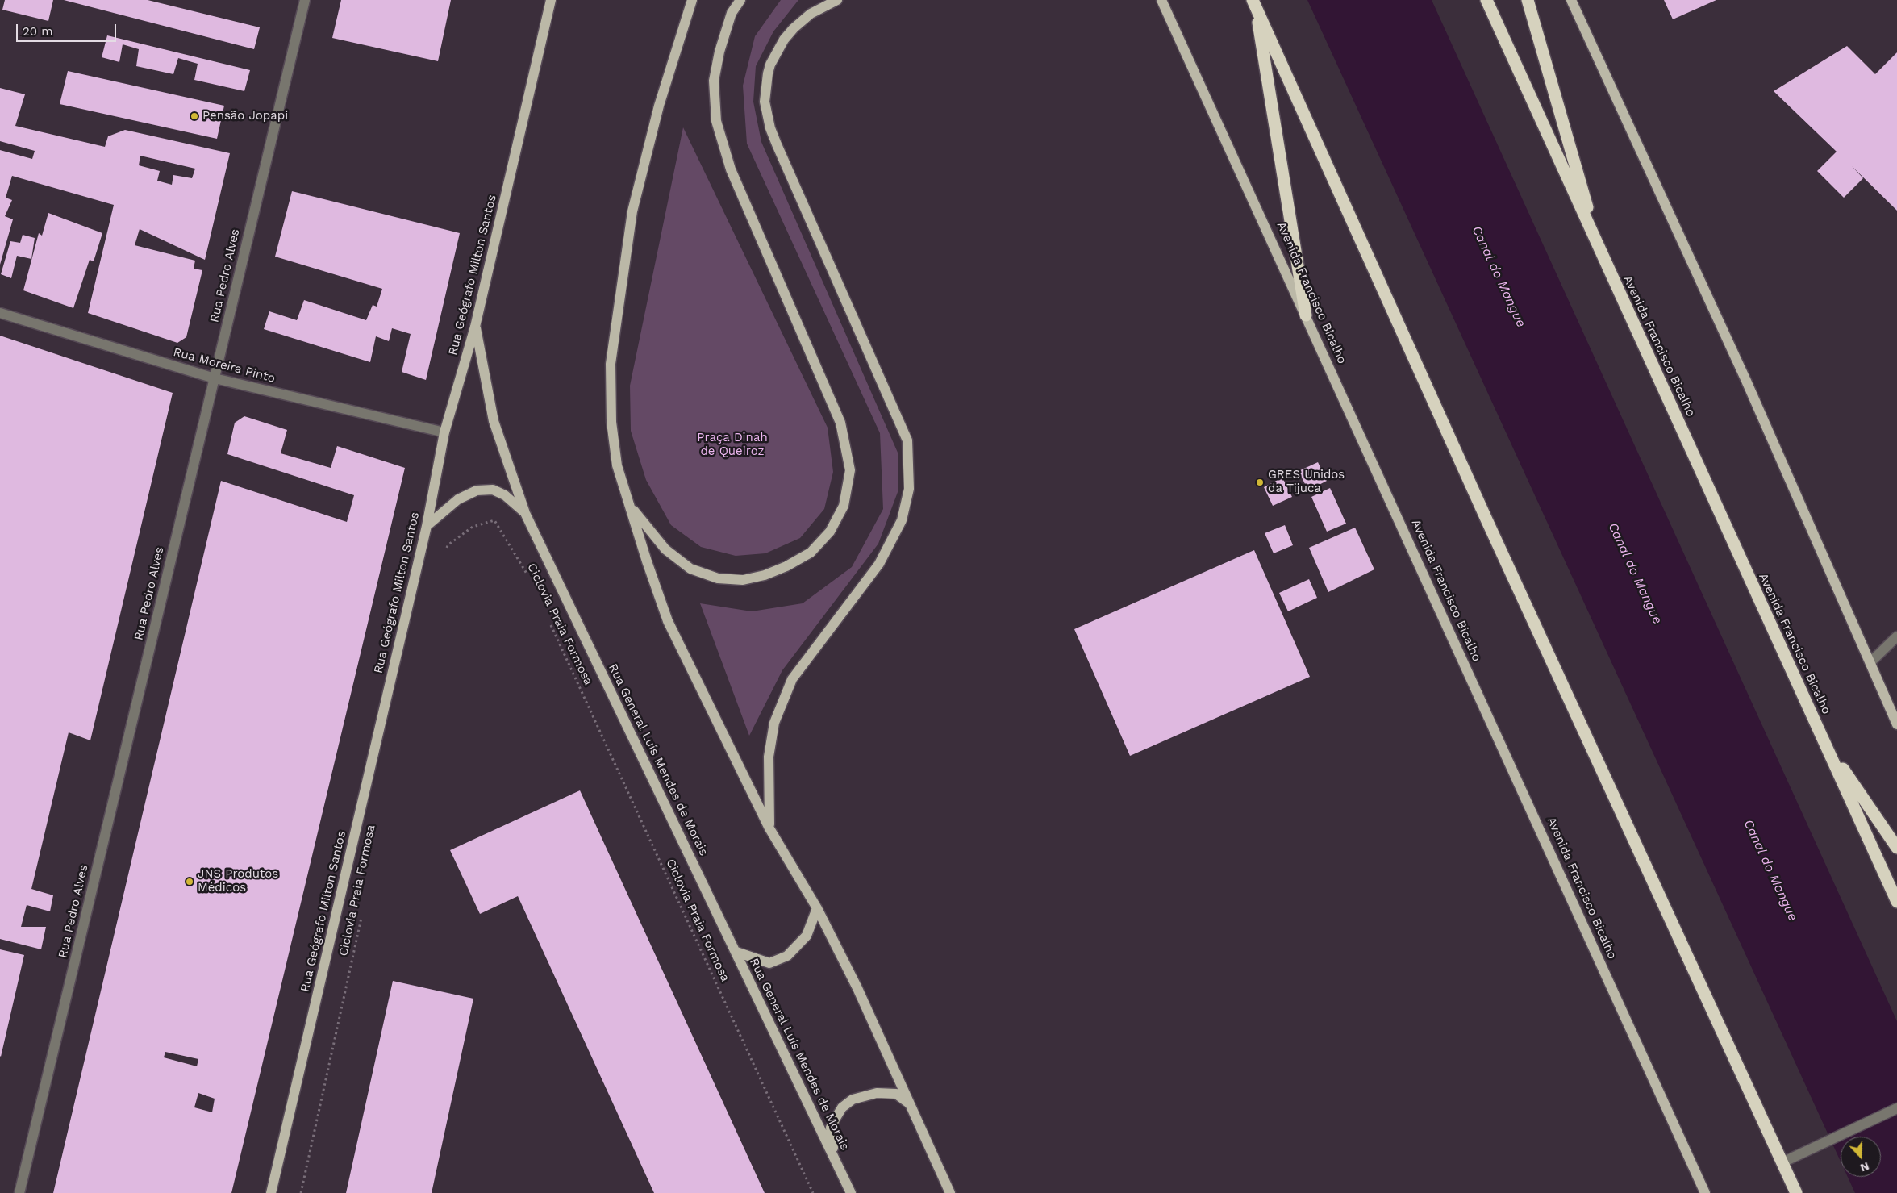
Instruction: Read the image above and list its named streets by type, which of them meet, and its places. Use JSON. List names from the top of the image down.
{
  "streets": {
    "highway": ["Avenida Francisco Bicalho"],
    "main road": ["Rua Geógrafo Milton Santos", "Rua General Luís Mendes de Morais"],
    "street": ["Rua Pedro Alves", "Rua Moreira Pinto"],
    "path": ["Ciclovia Praia Formosa"]
  },
  "crossings": [
    ["Rua Geógrafo Milton Santos", "Rua Moreira Pinto"],
    ["Rua Geógrafo Milton Santos", "Rua General Luís Mendes de Morais"],
    ["Rua Pedro Alves", "Rua Moreira Pinto"]
  ],
  "water": ["Canal do Mangue"],
  "parks": ["Praça Dinah de Queiroz"],
  "places": ["Pensão Jopapi", "GRES Unidos da Tijuca", "JNS Produtos Médicos"],
  "scale_bar": "20 m",
  "north": "bottom"
}
